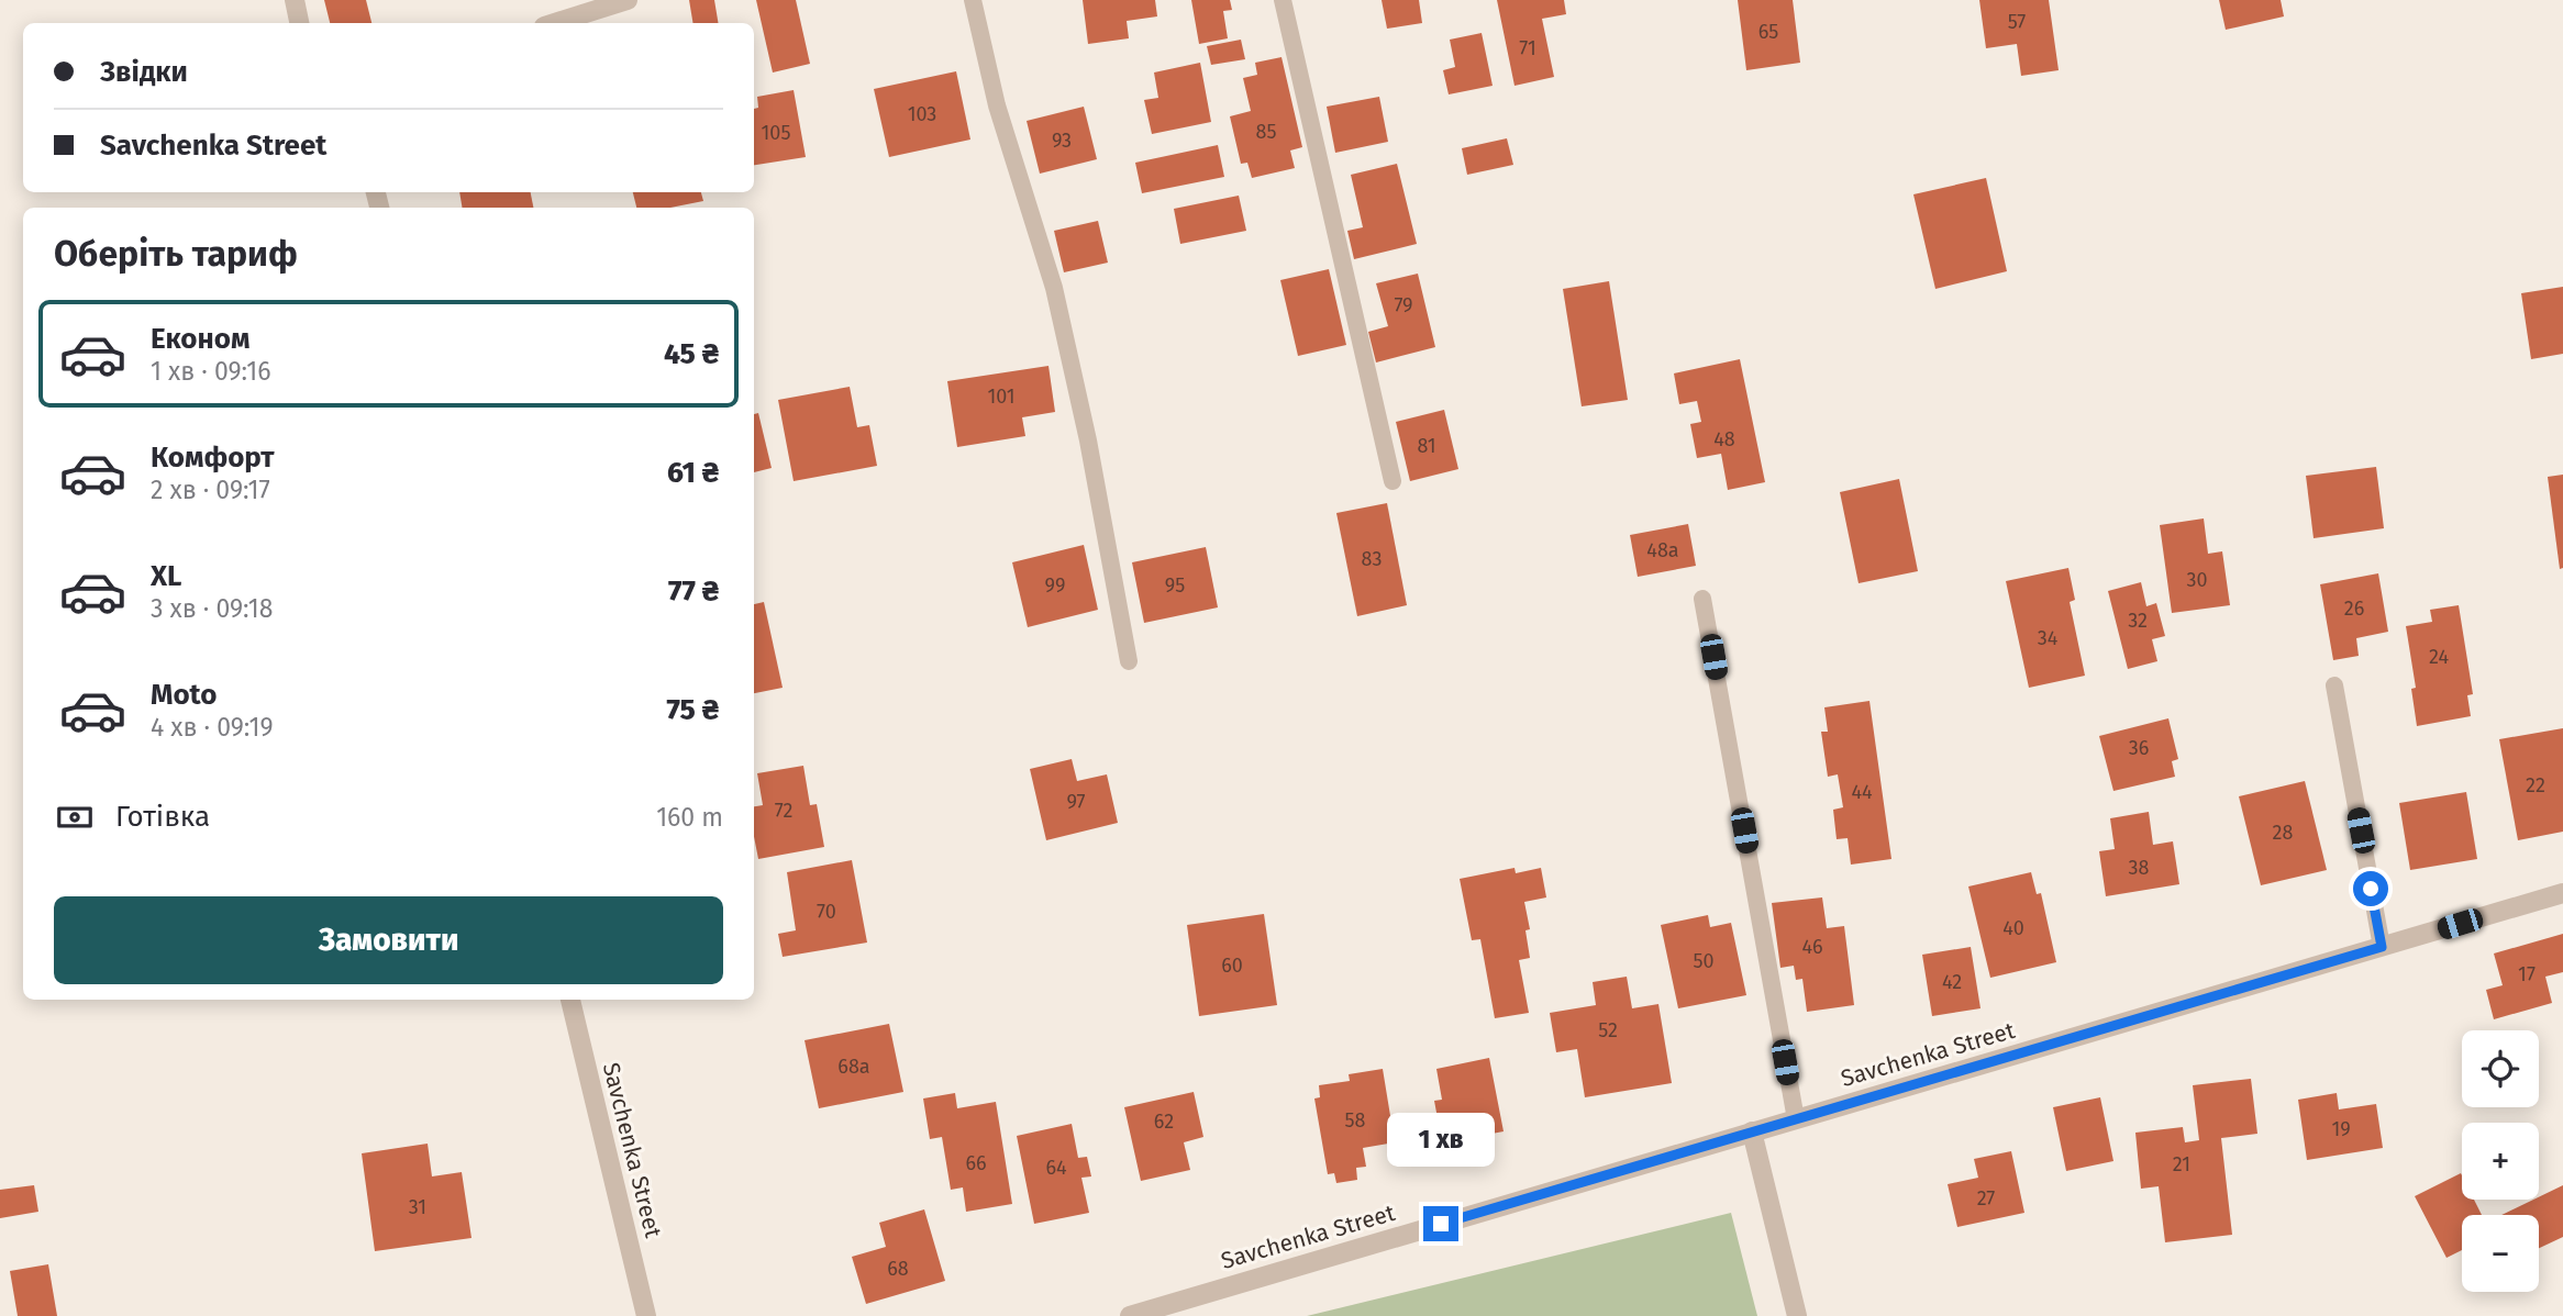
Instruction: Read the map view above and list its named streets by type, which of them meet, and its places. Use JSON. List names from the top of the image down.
{
  "streets": {
    "street": ["Savchenka Street"]
  },
  "house_numbers": [
    "57",
    "65",
    "71",
    "103",
    "85",
    "105",
    "93",
    "79",
    "101",
    "48",
    "81",
    "48а",
    "83",
    "30",
    "99",
    "95",
    "26",
    "32",
    "34",
    "24",
    "36",
    "22",
    "44",
    "97",
    "72",
    "28",
    "38",
    "70",
    "40",
    "46",
    "50",
    "60",
    "17",
    "42",
    "52",
    "68а",
    "58",
    "62",
    "19",
    "66",
    "21",
    "64",
    "27",
    "31",
    "68"
  ],
  "page": {
    "banner": ["Звідки", "Savchenka Street"],
    "heading": "Оберіть тариф",
    "list": [
      {
        "name": "Економ",
        "note": "1 хв · 09:16",
        "value": "45 ₴"
      },
      {
        "name": "Комфорт",
        "note": "2 хв · 09:17",
        "value": "61 ₴"
      },
      {
        "name": "XL",
        "note": "3 хв · 09:18",
        "value": "77 ₴"
      },
      {
        "name": "Moto",
        "note": "4 хв · 09:19",
        "value": "75 ₴"
      }
    ],
    "pay": ["Готівка", "160 m"],
    "buttons": "Замовити",
    "map_buttons": ["+", "−"],
    "bubble": "1 хв"
  }
}
